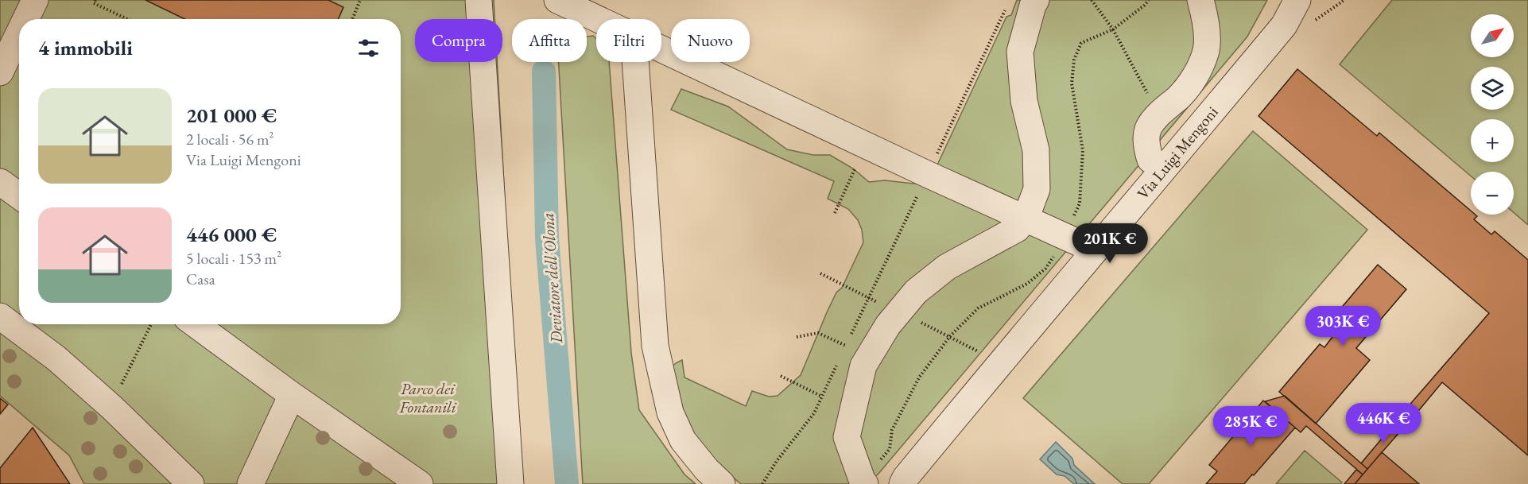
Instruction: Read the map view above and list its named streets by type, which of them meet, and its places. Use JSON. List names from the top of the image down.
{
  "streets": {
    "street": ["Via Luigi Mengoni"]
  },
  "water": ["Deviatore dell'Olona"],
  "parks": ["Parco dei Fontanili"],
  "north": "top right",
  "page": {
    "map_buttons": ["+", "−"],
    "chip": [
      "Compra",
      "Affitta",
      "Filtri",
      "Nuovo"
    ],
    "heading": "4 immobili",
    "list": [
      {
        "name": "201 000 €",
        "note": "2 locali · 56 m² · Via Luigi Mengoni"
      },
      {
        "name": "446 000 €",
        "note": "5 locali · 153 m² · Casa"
      }
    ],
    "price": [
      "201K €",
      "303K €",
      "446K €",
      "285K €"
    ]
  }
}
